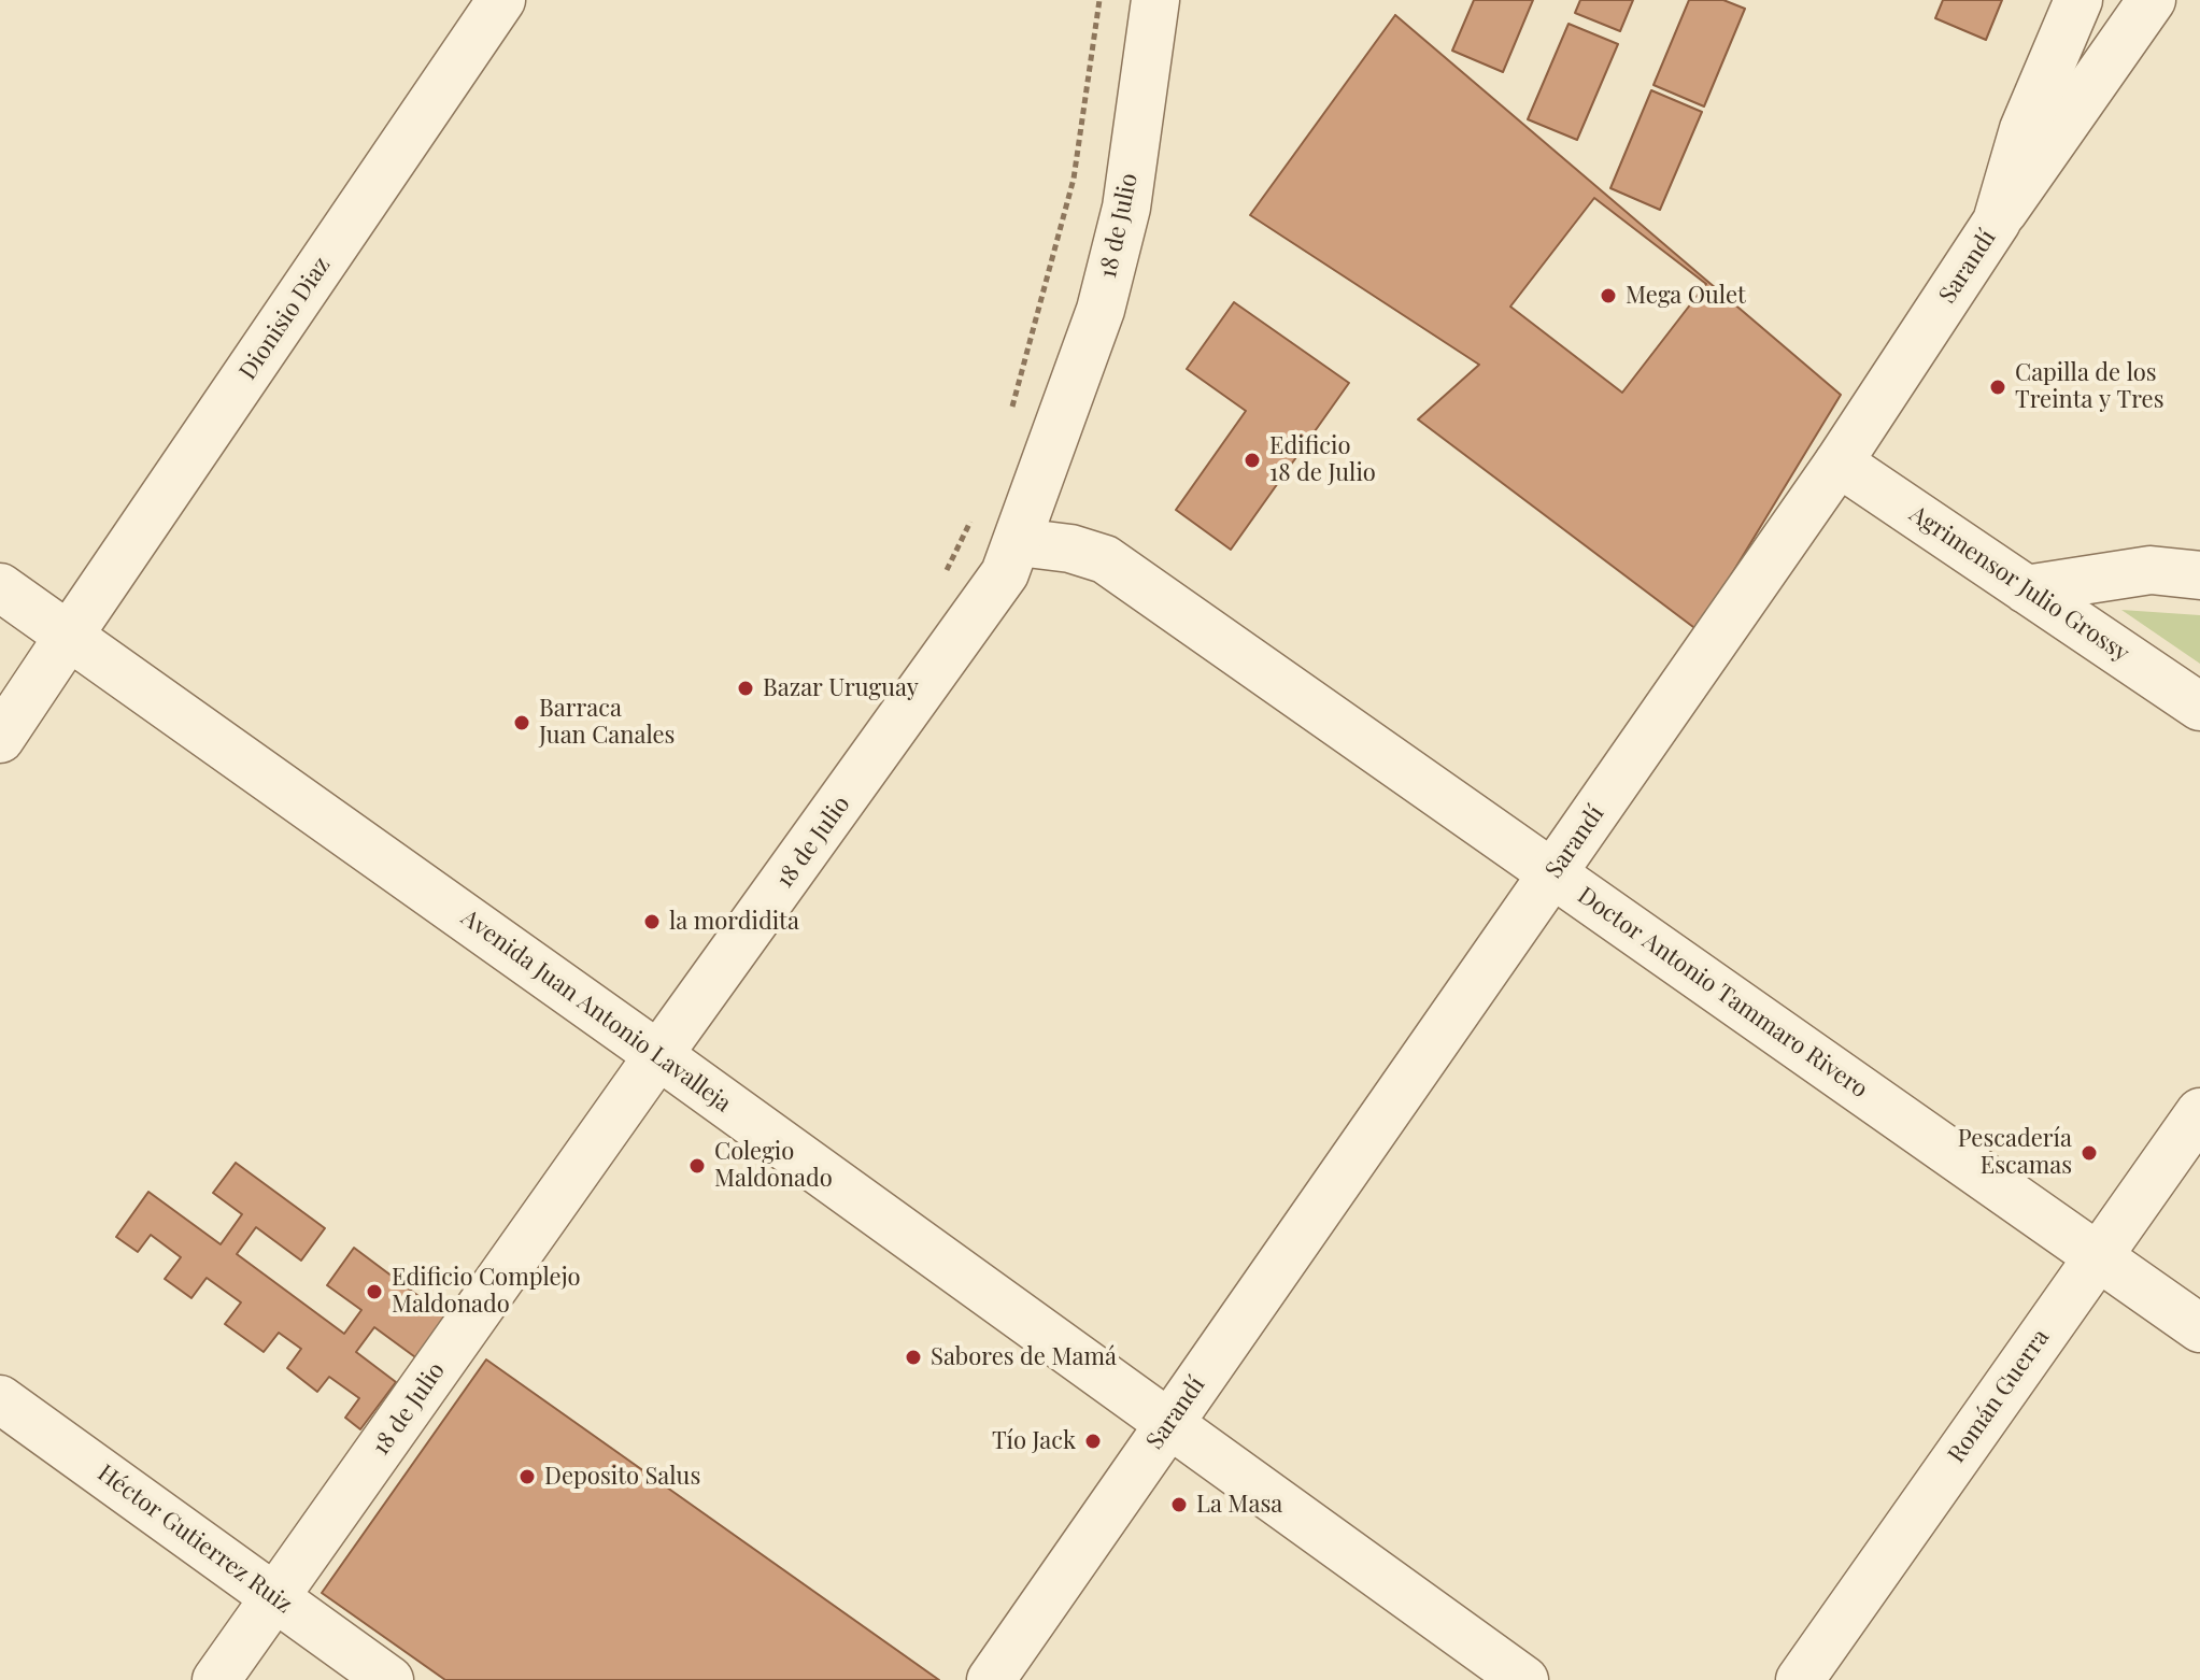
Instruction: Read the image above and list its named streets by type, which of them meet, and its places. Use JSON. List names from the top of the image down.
{
  "streets": {
    "street": [
      "18 de Julio",
      "Sarandí",
      "Dionisio Diaz",
      "Agrimensor Julio Grossy",
      "Doctor Antonio Tammaro Rivero",
      "Avenida Juan Antonio Lavalleja",
      "Román Guerra",
      "Héctor Gutierrez Ruiz"
    ]
  },
  "crossings": [
    ["18 de Julio", "Doctor Antonio Tammaro Rivero"],
    ["18 de Julio", "Avenida Juan Antonio Lavalleja"],
    ["18 de Julio", "Héctor Gutierrez Ruiz"],
    ["Sarandí", "Agrimensor Julio Grossy"],
    ["Sarandí", "Doctor Antonio Tammaro Rivero"],
    ["Sarandí", "Avenida Juan Antonio Lavalleja"],
    ["Dionisio Diaz", "Avenida Juan Antonio Lavalleja"],
    ["Doctor Antonio Tammaro Rivero", "Román Guerra"]
  ],
  "places": [
    "Mega Oulet",
    "Capilla de los Treinta y Tres",
    "Edificio 18 de Julio",
    "Bazar Uruguay",
    "Barraca Juan Canales",
    "la mordidita",
    "Pescadería Escamas",
    "Colegio Maldonado",
    "Edificio Complejo Maldonado",
    "Sabores de Mamá",
    "Tío Jack",
    "Deposito Salus",
    "La Masa"
  ]
}
